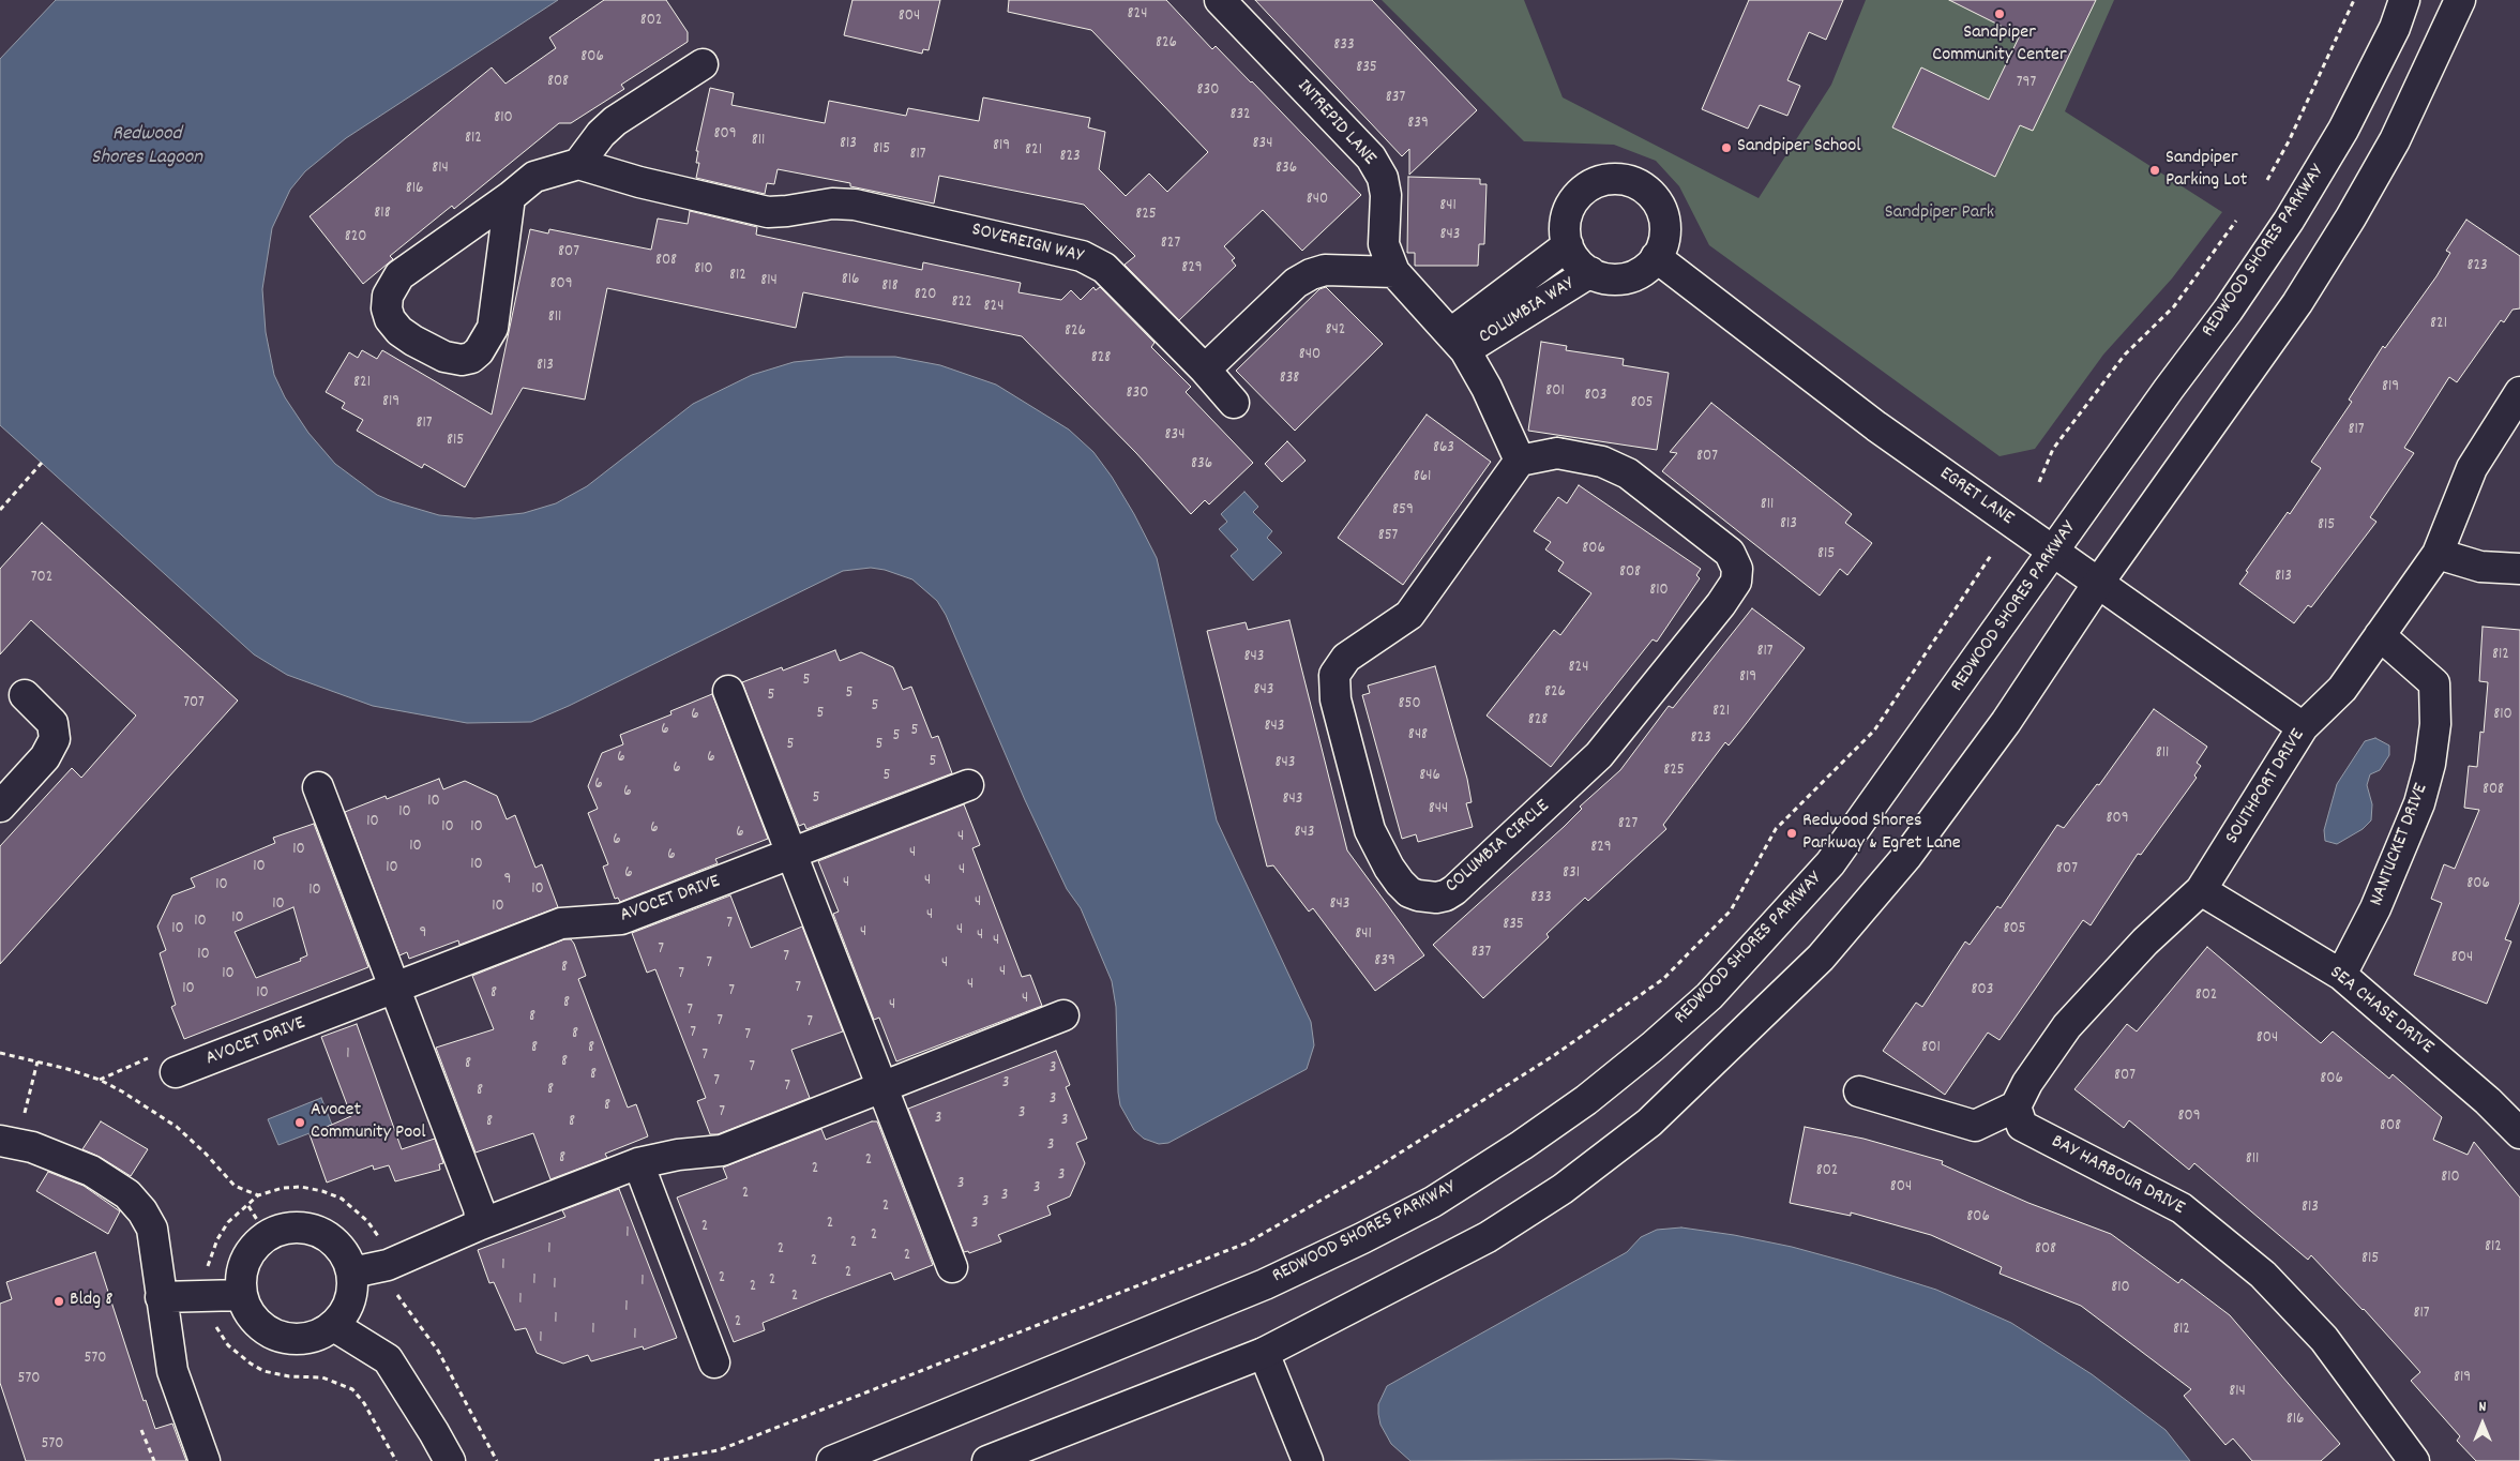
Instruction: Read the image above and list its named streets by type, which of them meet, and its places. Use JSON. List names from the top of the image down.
{
  "streets": {
    "street": [
      "INTREPID LANE",
      "SOVEREIGN WAY",
      "REDWOOD SHORES PARKWAY",
      "COLUMBIA WAY",
      "EGRET LANE",
      "SOUTHPORT DRIVE",
      "NANTUCKET DRIVE",
      "COLUMBIA CIRCLE",
      "AVOCET DRIVE",
      "SEA CHASE DRIVE",
      "BAY HARBOUR DRIVE"
    ]
  },
  "crossings": [
    ["REDWOOD SHORES PARKWAY", "EGRET LANE"],
    ["COLUMBIA WAY", "EGRET LANE"],
    ["EGRET LANE", "SOUTHPORT DRIVE"],
    ["SOUTHPORT DRIVE", "NANTUCKET DRIVE"],
    ["SOUTHPORT DRIVE", "SEA CHASE DRIVE"],
    ["SOUTHPORT DRIVE", "BAY HARBOUR DRIVE"],
    ["NANTUCKET DRIVE", "SEA CHASE DRIVE"]
  ],
  "water": ["Redwood Shores Lagoon"],
  "parks": ["Sandpiper Park"],
  "places": [
    "Sandpiper Community Center",
    "Sandpiper School",
    "Sandpiper Parking Lot",
    "Redwood Shores Parkway & Egret Lane",
    "Avocet Community Pool",
    "Bldg 8"
  ],
  "house_numbers": [
    "824",
    "804",
    "802",
    "826",
    "833",
    "806",
    "835",
    "808",
    "797",
    "830",
    "837",
    "832",
    "810",
    "839",
    "809",
    "812",
    "811",
    "813",
    "834",
    "819",
    "815",
    "821",
    "817",
    "823",
    "814",
    "836",
    "816",
    "840",
    "841",
    "818",
    "825",
    "843",
    "820",
    "827",
    "807",
    "808",
    "823",
    "829",
    "810",
    "812",
    "816",
    "814",
    "809",
    "818",
    "820",
    "822",
    "824",
    "811",
    "821",
    "842",
    "826",
    "840",
    "828",
    "813",
    "838",
    "821",
    "819",
    "801",
    "830",
    "803",
    "819",
    "805",
    "817",
    "817",
    "834",
    "815",
    "863",
    "807",
    "836",
    "861",
    "811",
    "859",
    "813",
    "815",
    "857",
    "806",
    "815",
    "808",
    "813",
    "702",
    "810",
    "817",
    "812",
    "843",
    "824",
    "819",
    "5",
    "843",
    "826",
    "5",
    "5",
    "707",
    "850",
    "5",
    "821",
    "5",
    "6",
    "810",
    "828",
    "843",
    "6",
    "5",
    "848",
    "5",
    "823",
    "5",
    "5",
    "811",
    "6",
    "6",
    "5",
    "843",
    "6",
    "825",
    "5",
    "846",
    "6",
    "808",
    "6",
    "5",
    "843",
    "10",
    "844",
    "10",
    "809",
    "10",
    "827",
    "10",
    "10",
    "6",
    "6",
    "843",
    "4",
    "6",
    "10",
    "829",
    "10",
    "4",
    "6",
    "10",
    "10",
    "10",
    "807",
    "4",
    "6",
    "831",
    "9",
    "4",
    "4",
    "806",
    "10",
    "10",
    "10",
    "833",
    "4",
    "10",
    "843",
    "10",
    "4",
    "10",
    "10",
    "7",
    "835",
    "10",
    "805",
    "4",
    "4",
    "9",
    "841",
    "4",
    "4",
    "7",
    "837",
    "10",
    "7",
    "804",
    "839",
    "7",
    "4",
    "8",
    "4",
    "10",
    "7",
    "4",
    "7",
    "10",
    "803",
    "7",
    "10",
    "8",
    "802",
    "4",
    "8",
    "4",
    "7",
    "8",
    "7",
    "7",
    "7",
    "8",
    "7",
    "804",
    "8",
    "8",
    "801",
    "1",
    "7",
    "8",
    "8",
    "7",
    "3",
    "8",
    "807",
    "806",
    "7",
    "3",
    "7",
    "8",
    "8",
    "3",
    "8",
    "7",
    "3",
    "809",
    "3",
    "3",
    "8",
    "8",
    "808",
    "3",
    "8",
    "811",
    "2",
    "2",
    "802",
    "3",
    "810",
    "3",
    "804",
    "3",
    "2",
    "3",
    "3",
    "2",
    "813",
    "806",
    "2",
    "3",
    "2",
    "1",
    "2",
    "2",
    "812",
    "1",
    "2",
    "808",
    "2",
    "815",
    "2",
    "1",
    "2",
    "2",
    "1",
    "2",
    "1",
    "1",
    "2",
    "810",
    "2",
    "1",
    "1",
    "817",
    "1",
    "2",
    "1",
    "812",
    "1",
    "1",
    "570",
    "819",
    "570",
    "814",
    "816",
    "570"
  ],
  "north": "top"
}
